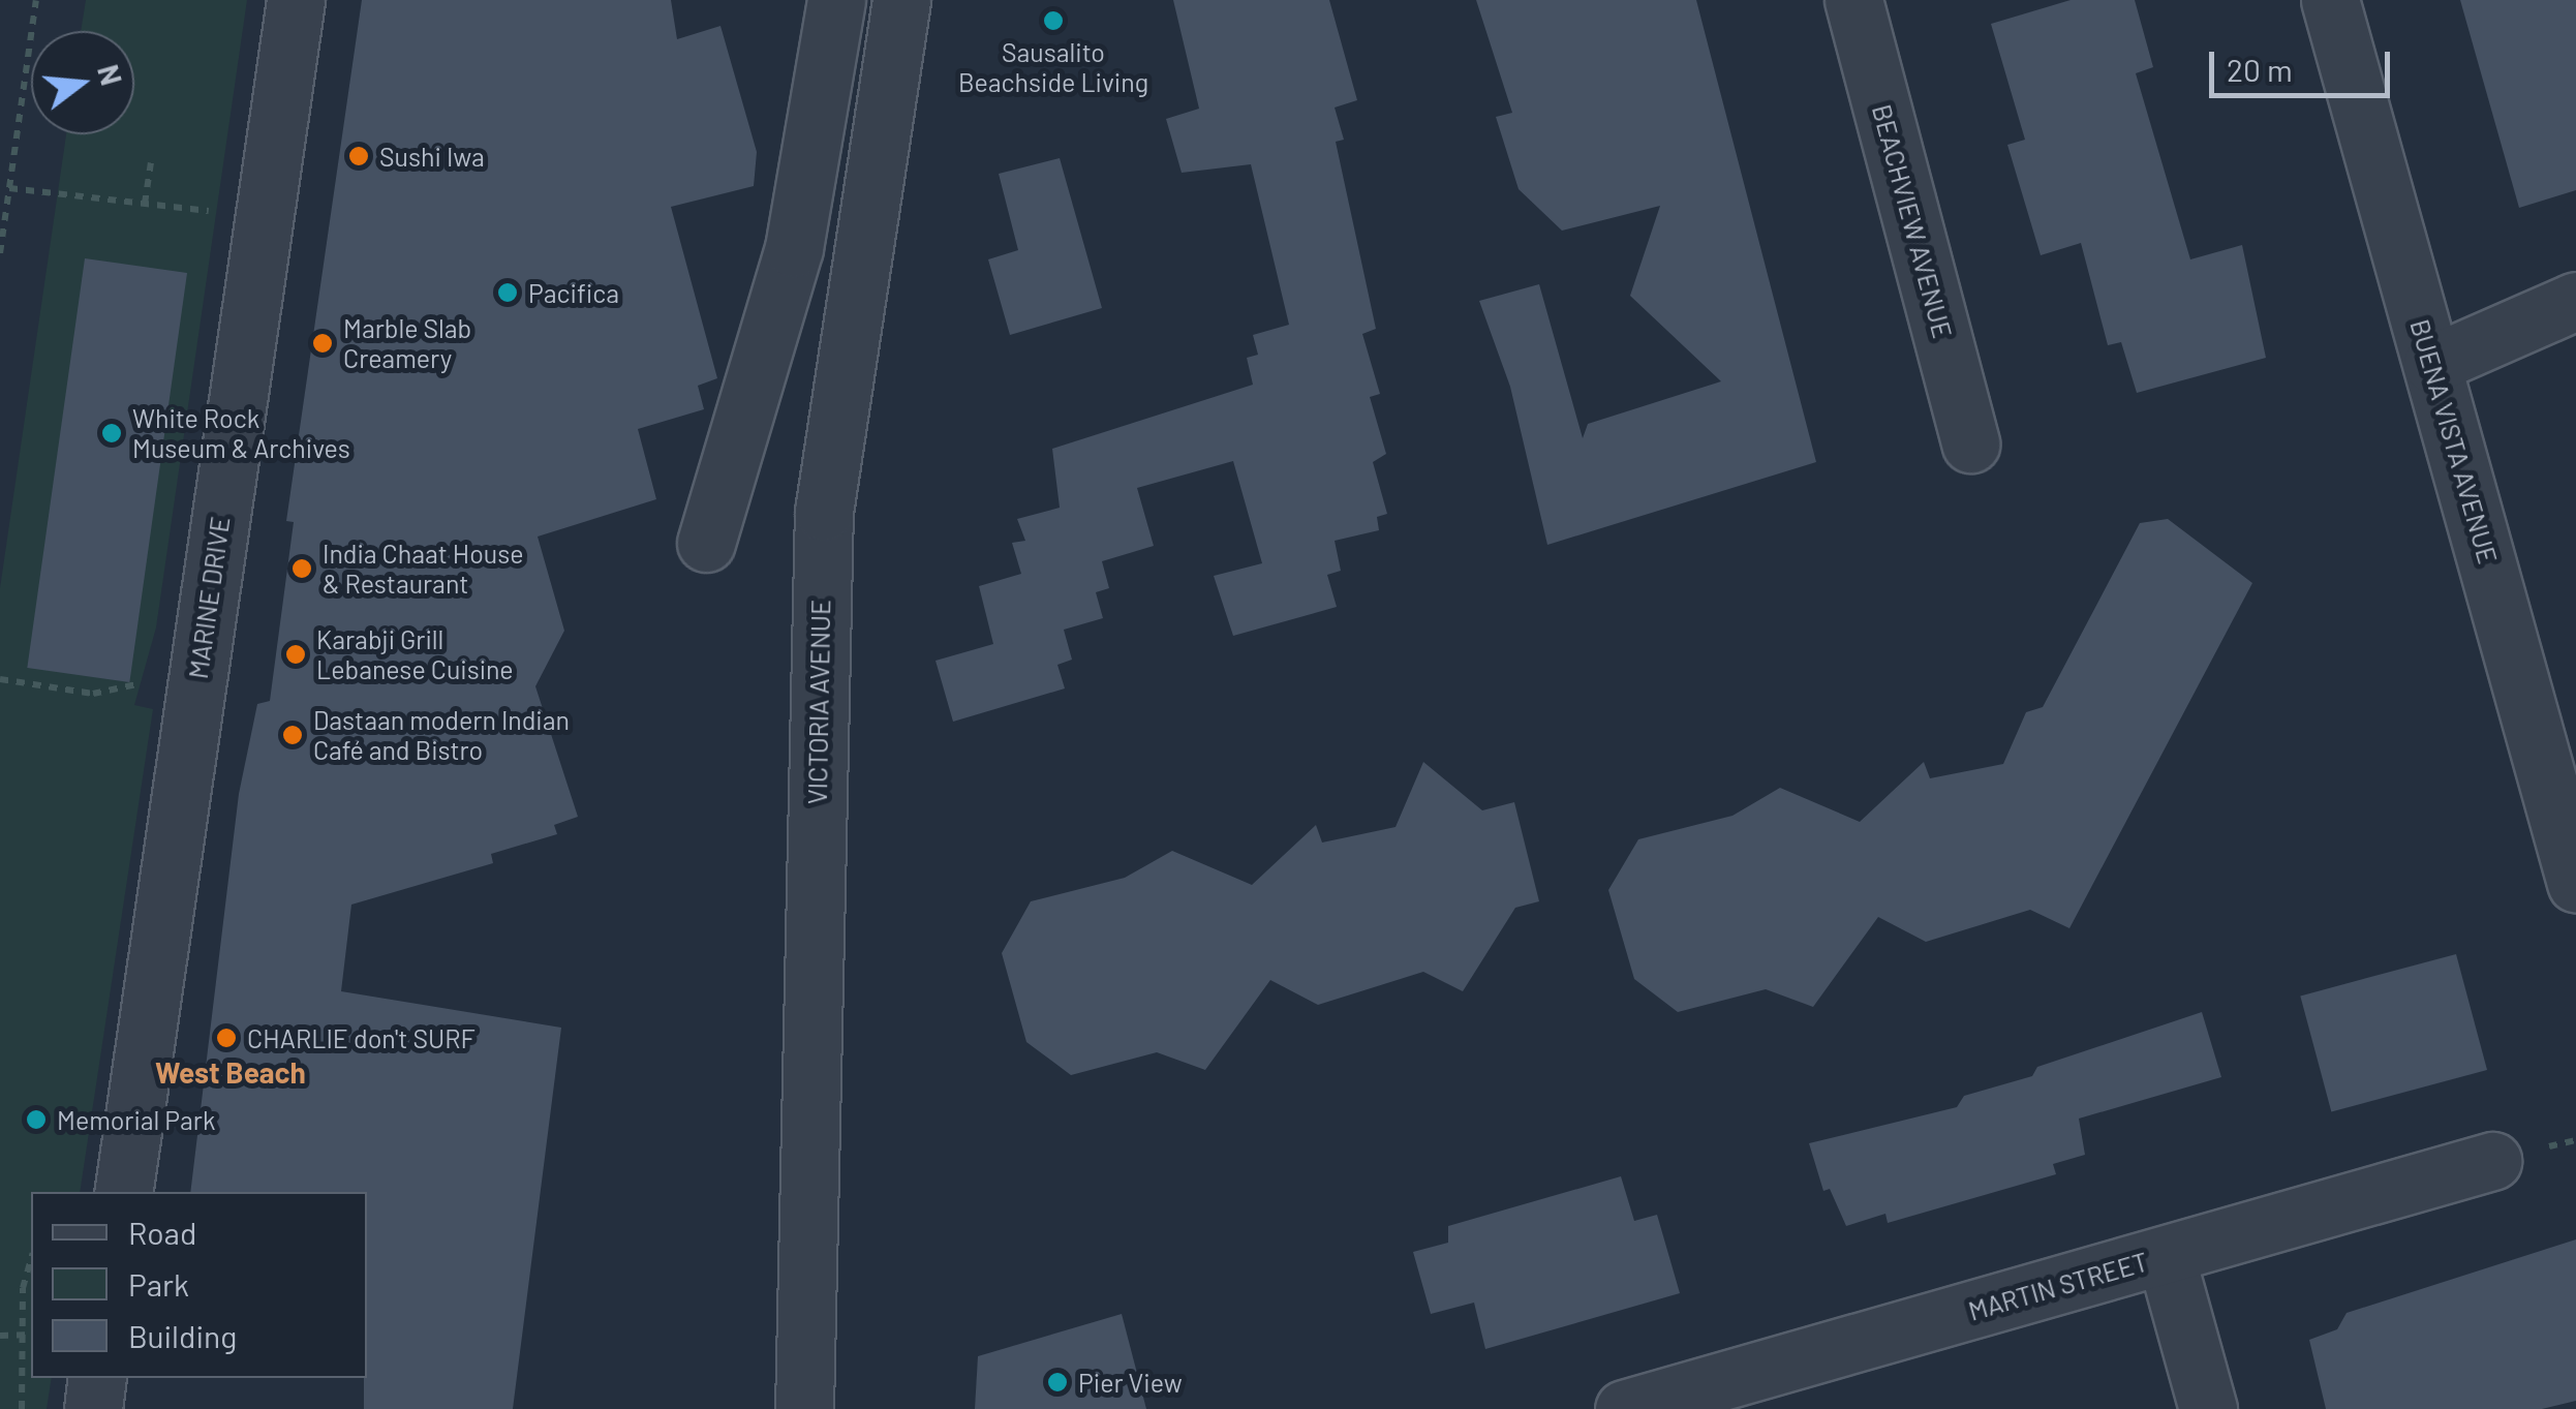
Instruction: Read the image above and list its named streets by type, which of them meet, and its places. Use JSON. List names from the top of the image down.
{
  "streets": {
    "street": [
      "BEACHVIEW AVENUE",
      "BUENA VISTA AVENUE",
      "MARINE DRIVE",
      "VICTORIA AVENUE",
      "MARTIN STREET"
    ]
  },
  "districts": ["West Beach"],
  "places": [
    "Sausalito Beachside Living",
    "Sushi Iwa",
    "Pacifica",
    "Marble Slab Creamery",
    "White Rock Museum & Archives",
    "India Chaat House & Restaurant",
    "Karabji Grill Lebanese Cuisine",
    "Dastaan modern Indian Café and Bistro",
    "CHARLIE don't SURF",
    "Memorial Park",
    "Pier View"
  ],
  "legend": ["Road", "Park", "Building"],
  "scale_bar": "20 m",
  "north": "right"
}
